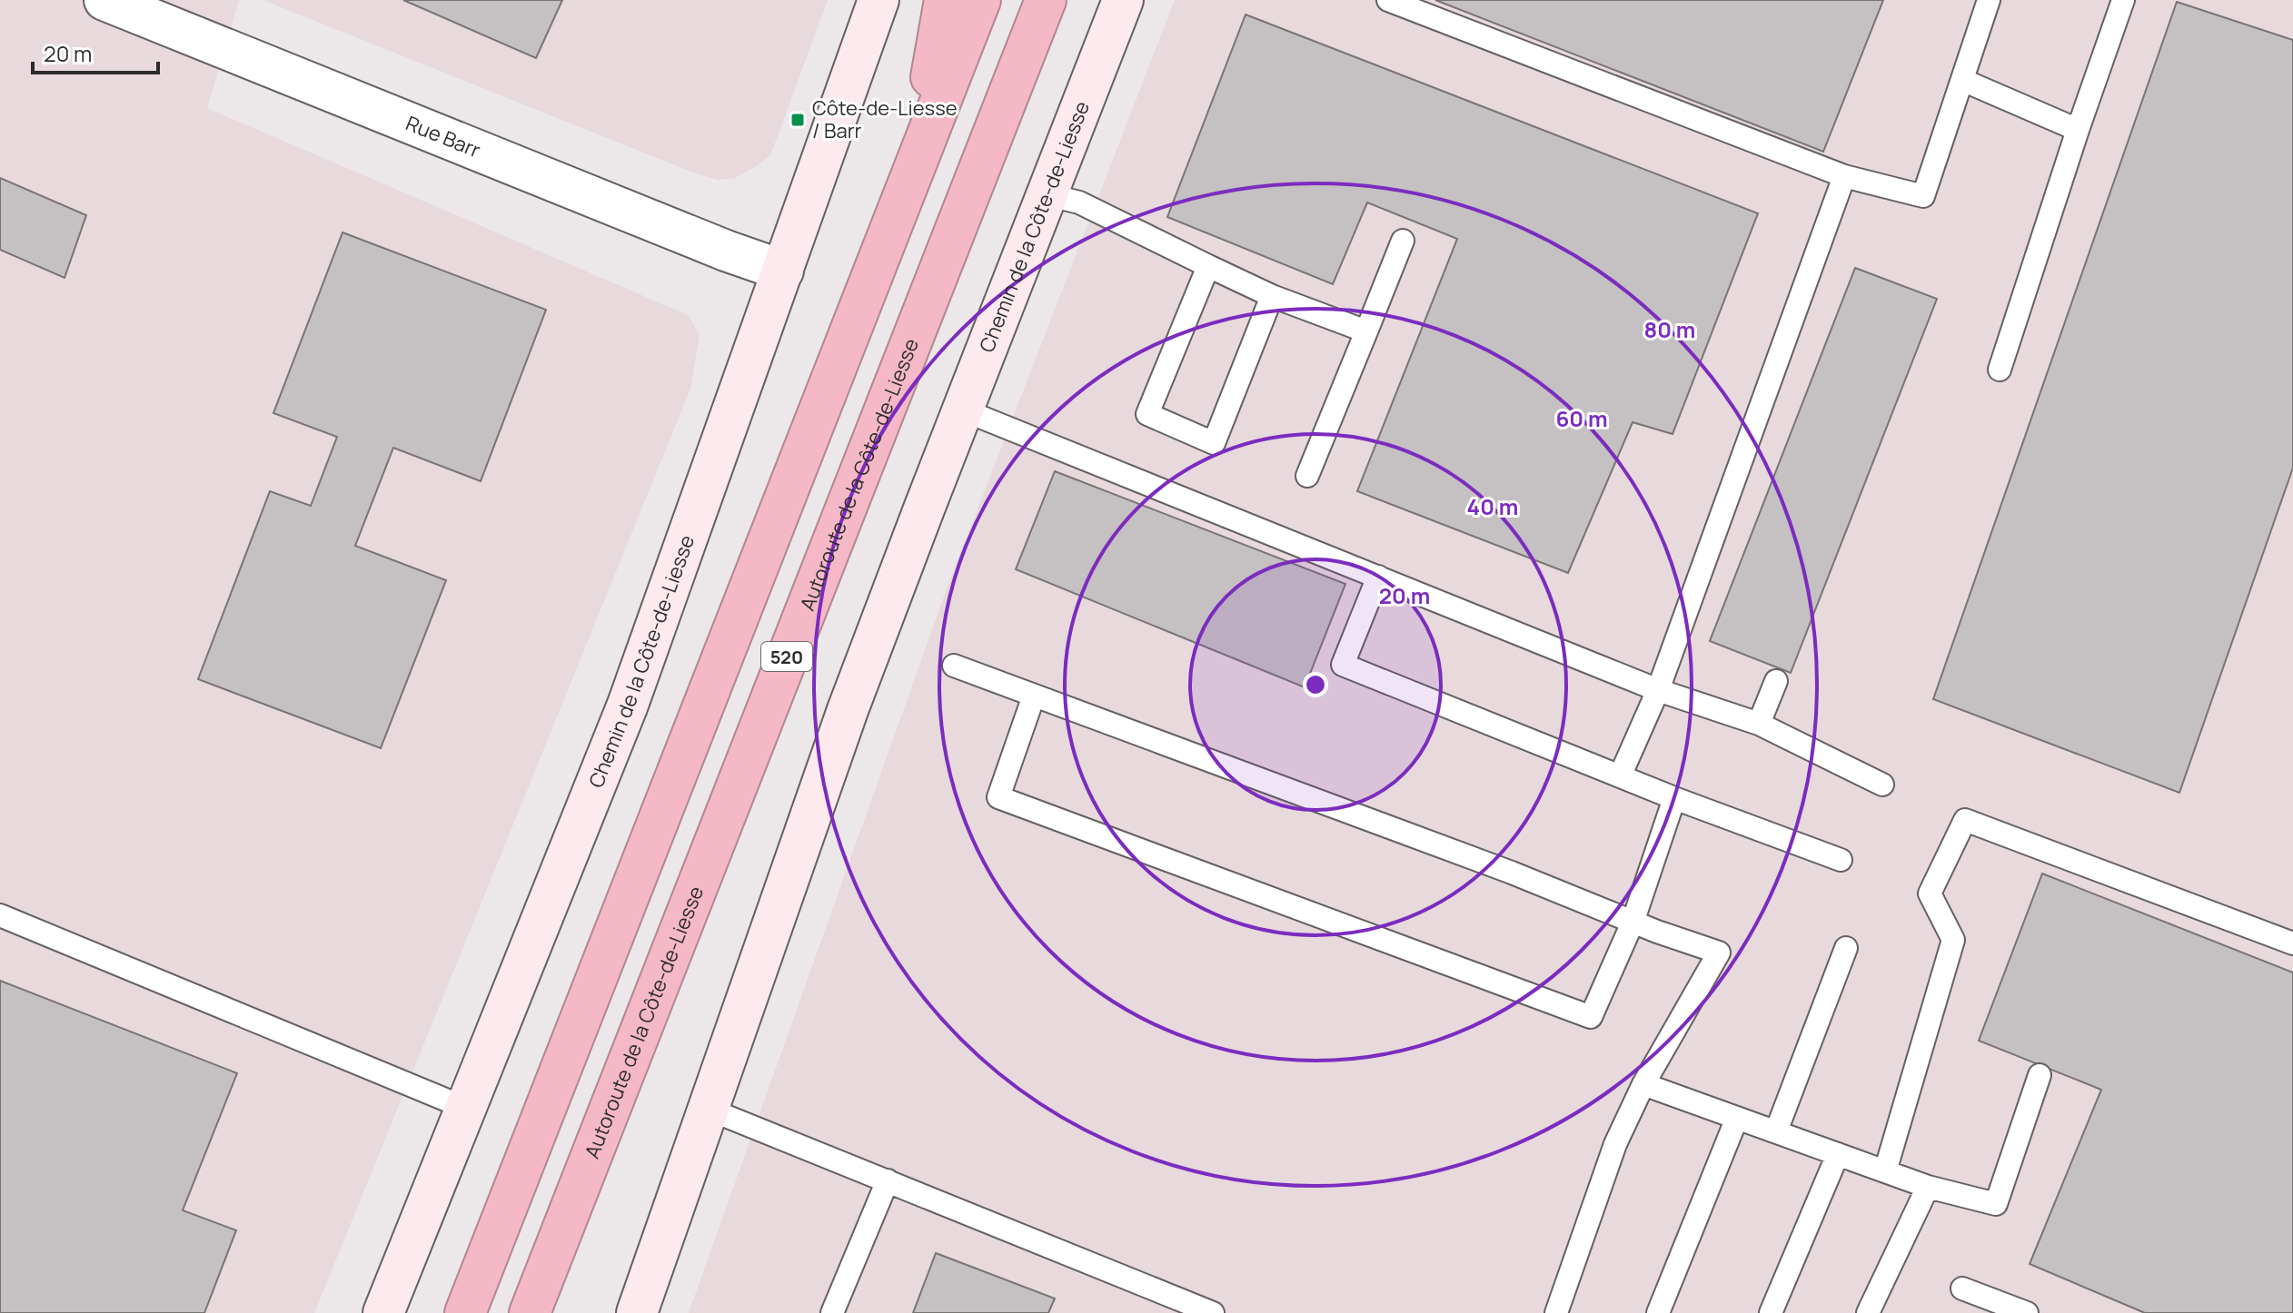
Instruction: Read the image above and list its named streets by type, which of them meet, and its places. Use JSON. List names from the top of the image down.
{
  "streets": {
    "highway": ["Autoroute de la Côte-de-Liesse", "520"],
    "main road": ["Chemin de la Côte-de-Liesse"],
    "street": ["Rue Barr"]
  },
  "crossings": [
    ["Rue Barr", "Chemin de la Côte-de-Liesse"]
  ],
  "places": {
    "transit": ["Côte-de-Liesse / Barr"]
  },
  "scale_bar": "20 m",
  "rings": [
    "80 m",
    "60 m",
    "40 m",
    "20 m"
  ]
}
